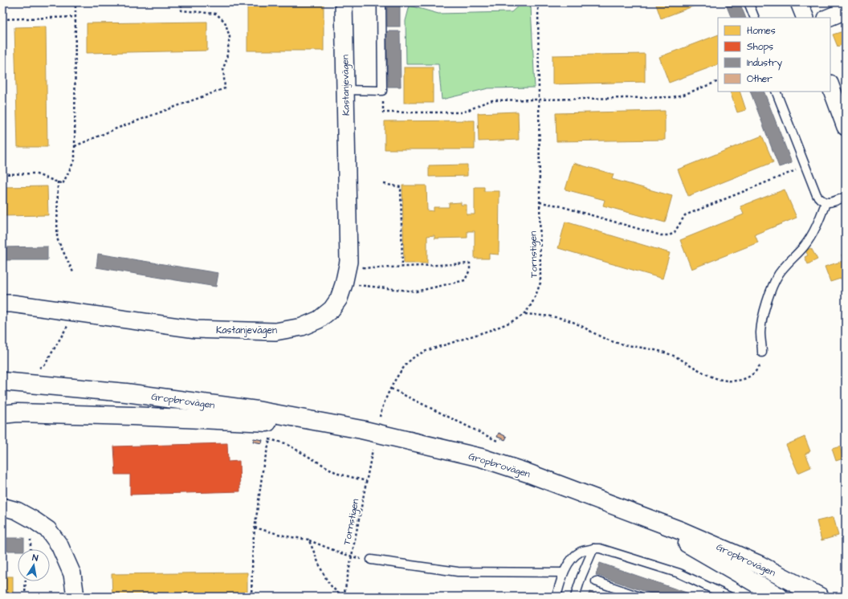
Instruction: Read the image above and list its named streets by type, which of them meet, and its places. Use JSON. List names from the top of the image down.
{
  "streets": {
    "street": ["Kastanjevägen", "Gropbrovägen"],
    "path": ["Tornstigen"]
  },
  "legend": [
    "Homes",
    "Shops",
    "Industry",
    "Other"
  ],
  "north": "top"
}
